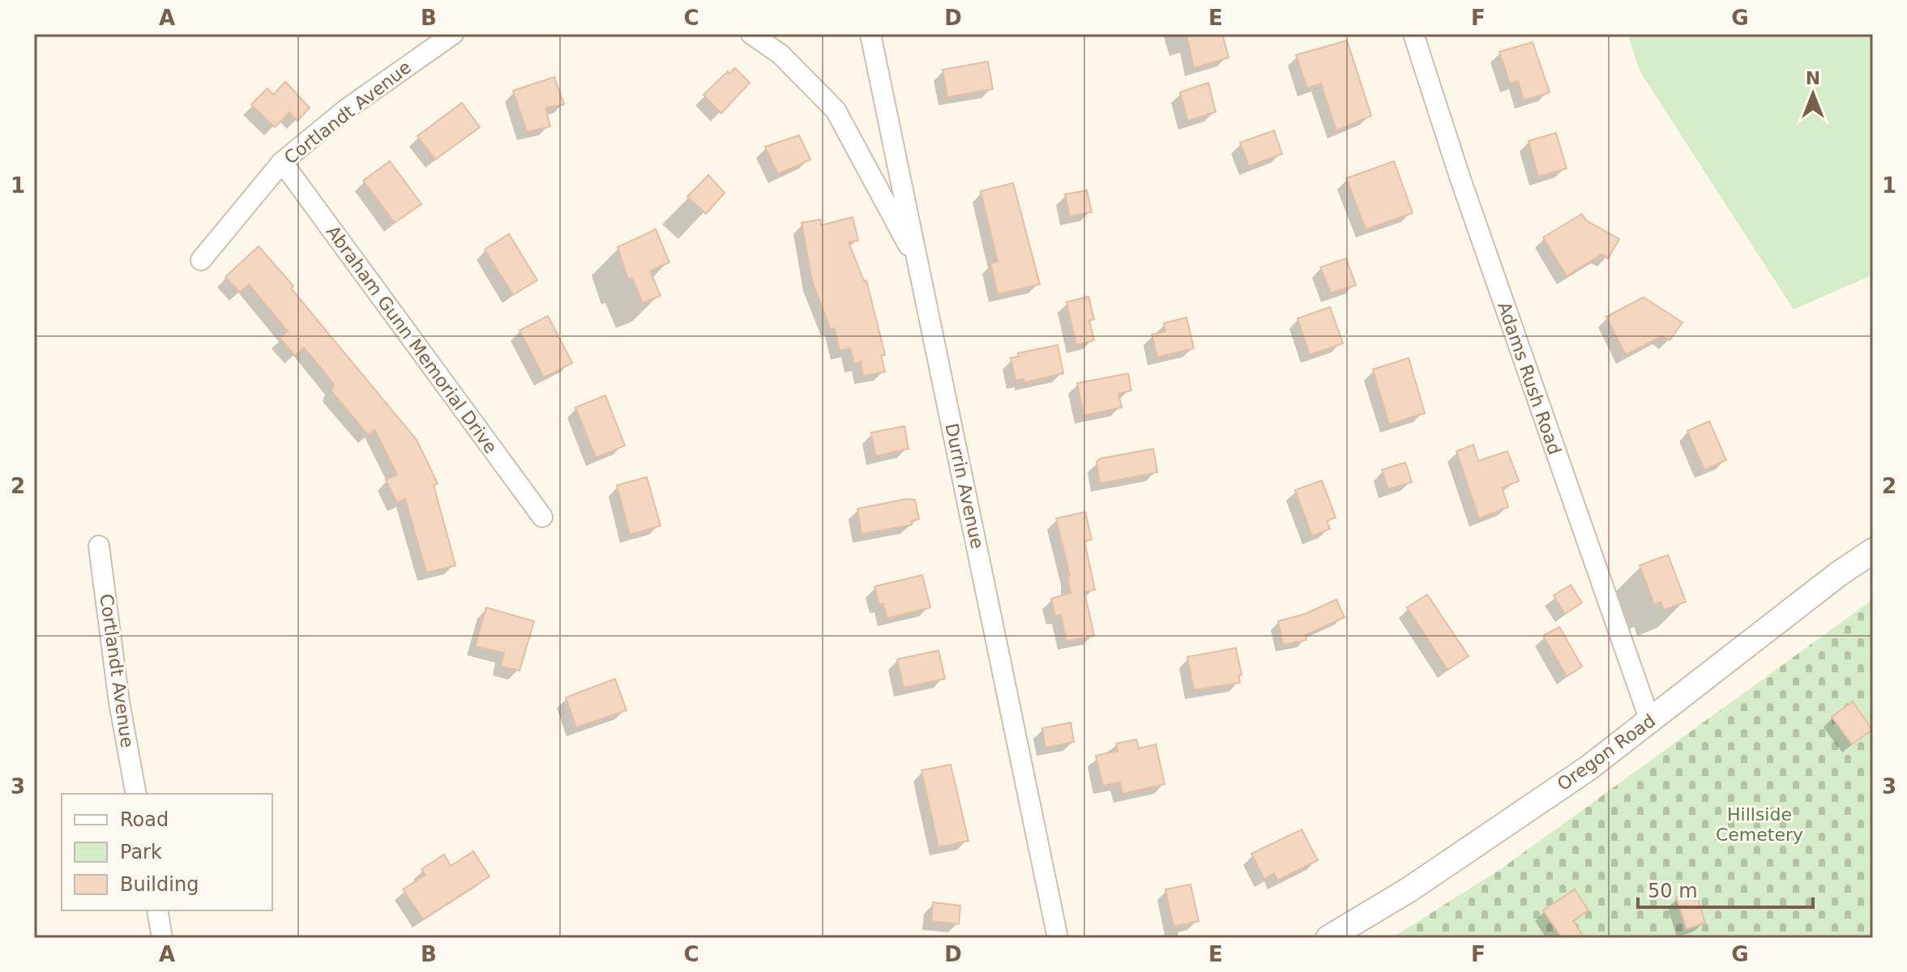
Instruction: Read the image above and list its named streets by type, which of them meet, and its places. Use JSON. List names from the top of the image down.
{
  "streets": {
    "street": [
      "Cortlandt Avenue",
      "Abraham Gunn Memorial Drive",
      "Adams Rush Road",
      "Durrin Avenue",
      "Oregon Road"
    ]
  },
  "crossings": [
    ["Cortlandt Avenue", "Abraham Gunn Memorial Drive"],
    ["Adams Rush Road", "Oregon Road"]
  ],
  "parks": ["Hillside Cemetery"],
  "legend": ["Road", "Park", "Building"],
  "scale_bar": "50 m",
  "north": "top",
  "grid": {
    "columns": [
      "A",
      "B",
      "C",
      "D",
      "E",
      "F",
      "G"
    ],
    "rows": ["1", "2", "3"]
  }
}
